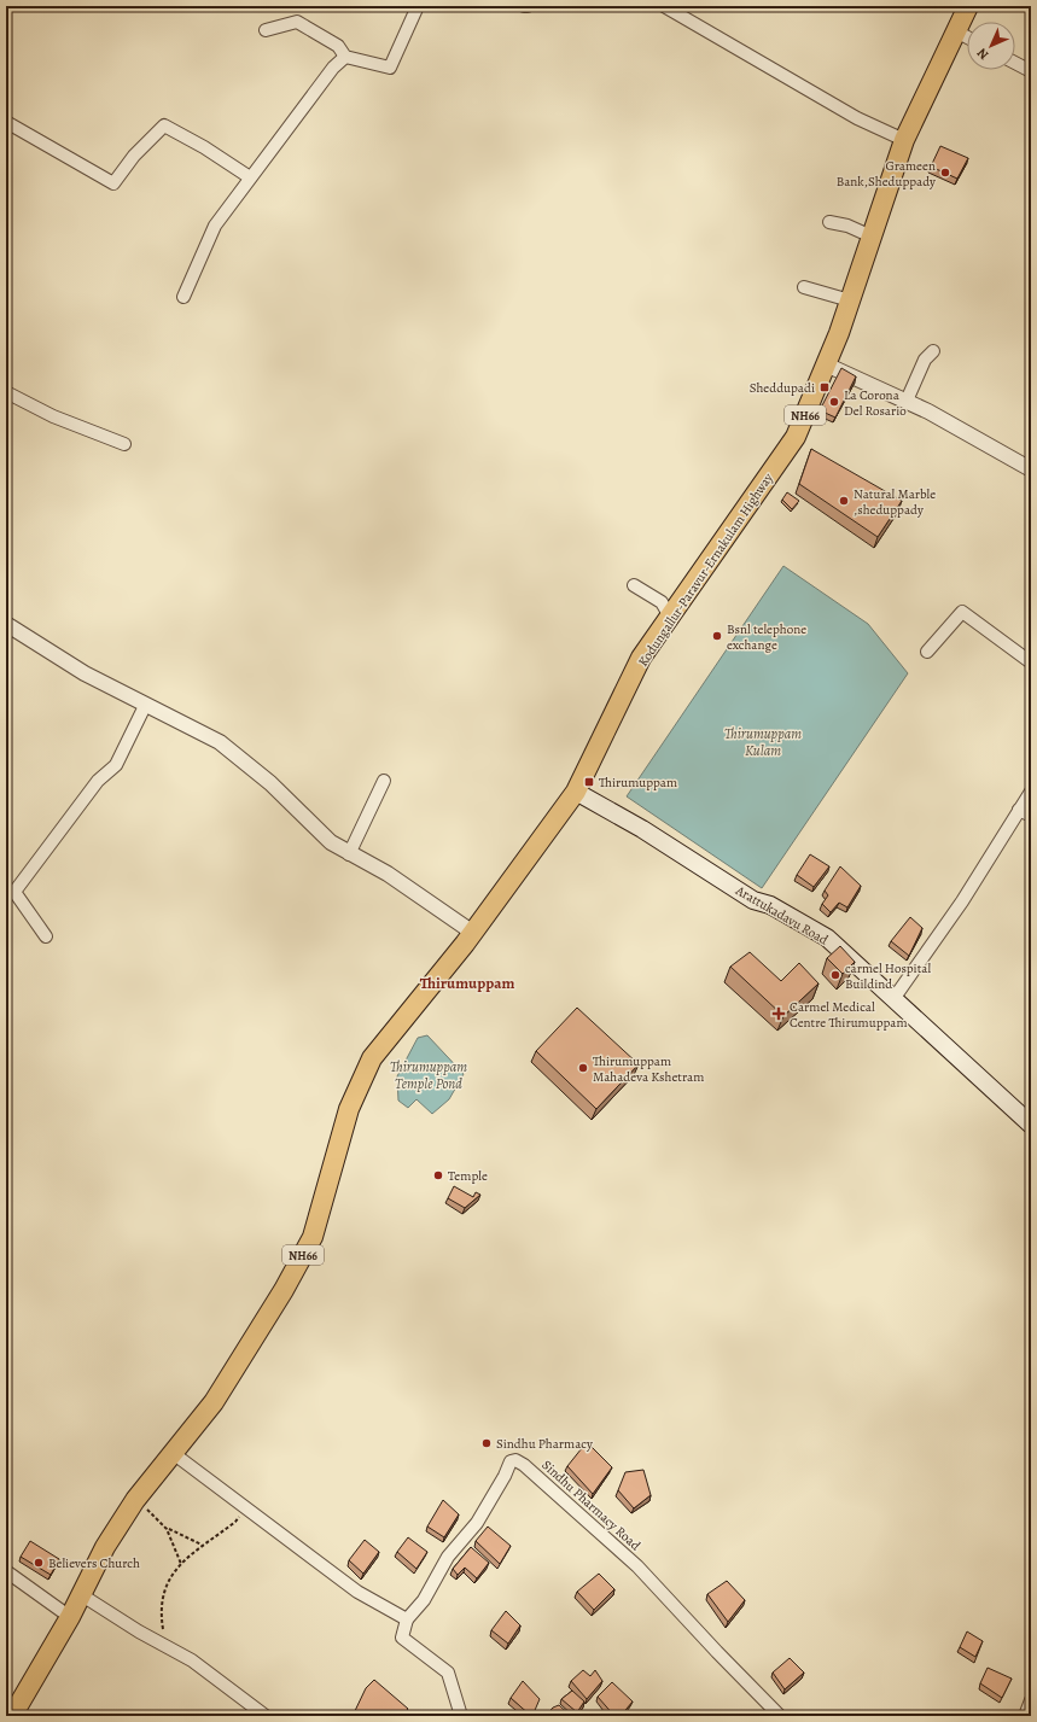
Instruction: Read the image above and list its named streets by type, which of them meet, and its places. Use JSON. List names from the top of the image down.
{
  "streets": {
    "highway": ["NH66", "Kodungallur-Paravur-Ernakulam Highway"],
    "main road": ["Arattukadavu Road"],
    "street": ["Sindhu Pharmacy Road"]
  },
  "crossings": [
    ["Kodungallur-Paravur-Ernakulam Highway", "Arattukadavu Road"]
  ],
  "districts": ["Thirumuppam"],
  "water": ["Thirumuppam Kulam", "Thirumuppam Temple Pond"],
  "places": {
    "other": [
      "Grameen Bank,Sheduppady",
      "La Corona Del Rosario",
      "Natural Marble ,sheduppady",
      "Bsnl telephone exchange",
      "carmel Hospital Buildind",
      "Thirumuppam Mahadeva Kshetram",
      "Temple",
      "Sindhu Pharmacy",
      "Believers Church"
    ],
    "transit": ["Sheddupadi", "Thirumuppam"],
    "health": ["Carmel Medical Centre Thirumuppam"]
  },
  "north": "bottom left"
}
